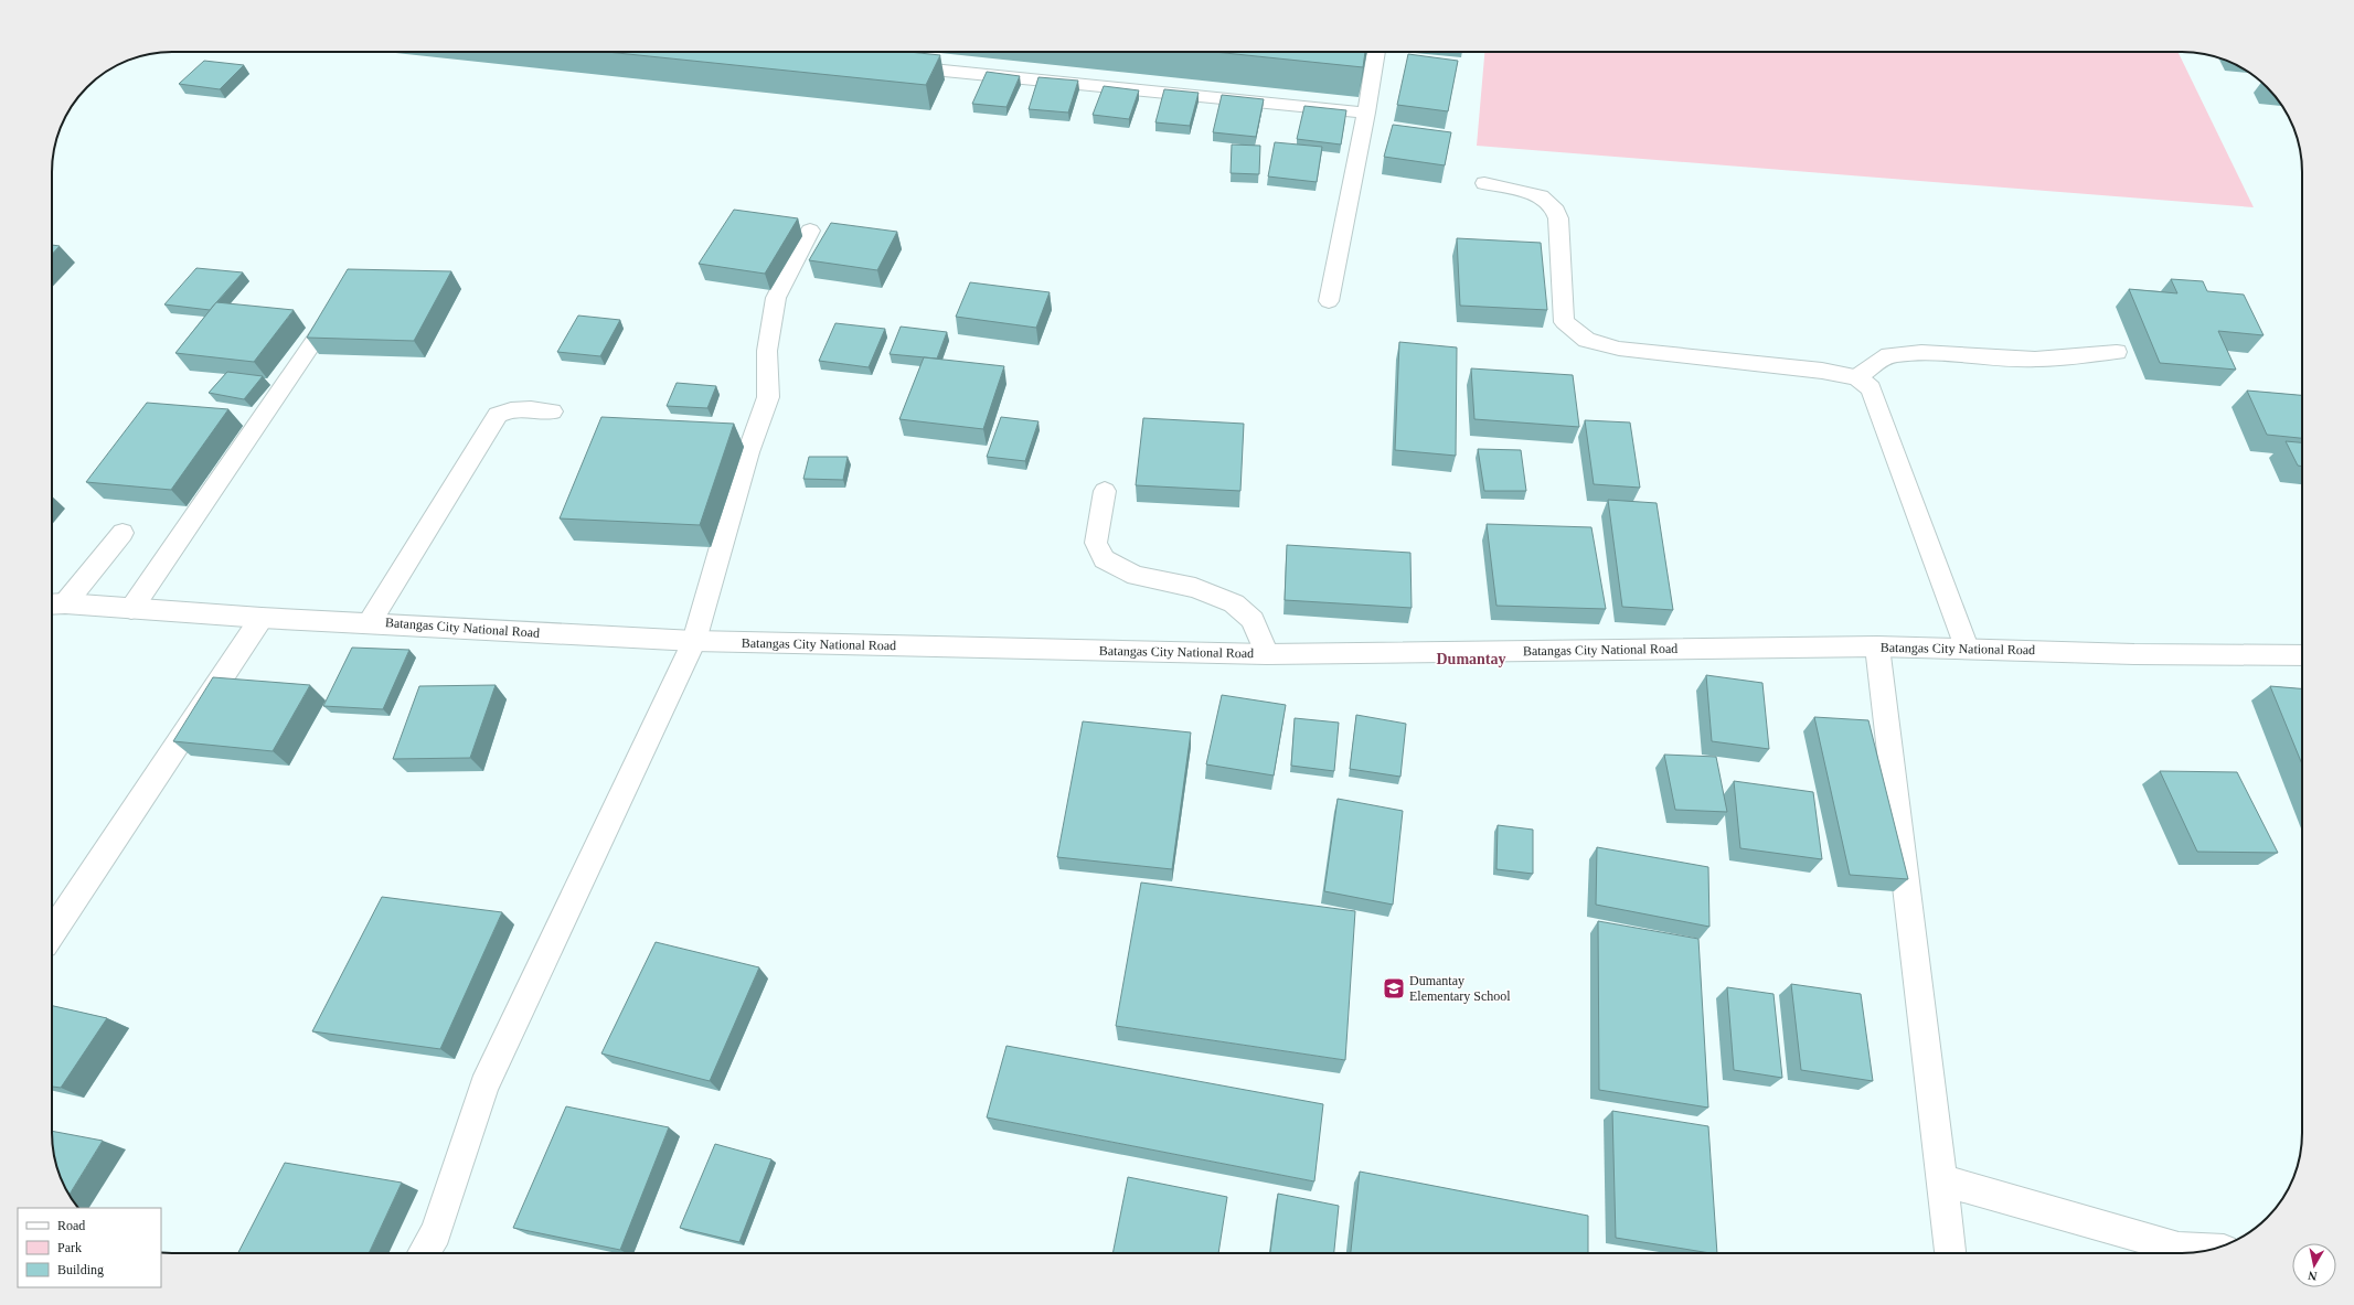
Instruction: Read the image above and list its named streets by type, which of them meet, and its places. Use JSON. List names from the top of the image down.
{
  "streets": {
    "street": ["Batangas City National Road"]
  },
  "districts": ["Dumantay"],
  "places": {
    "school or university": ["Dumantay Elementary School"]
  },
  "legend": ["Road", "Park", "Building"],
  "north": "bottom"
}
